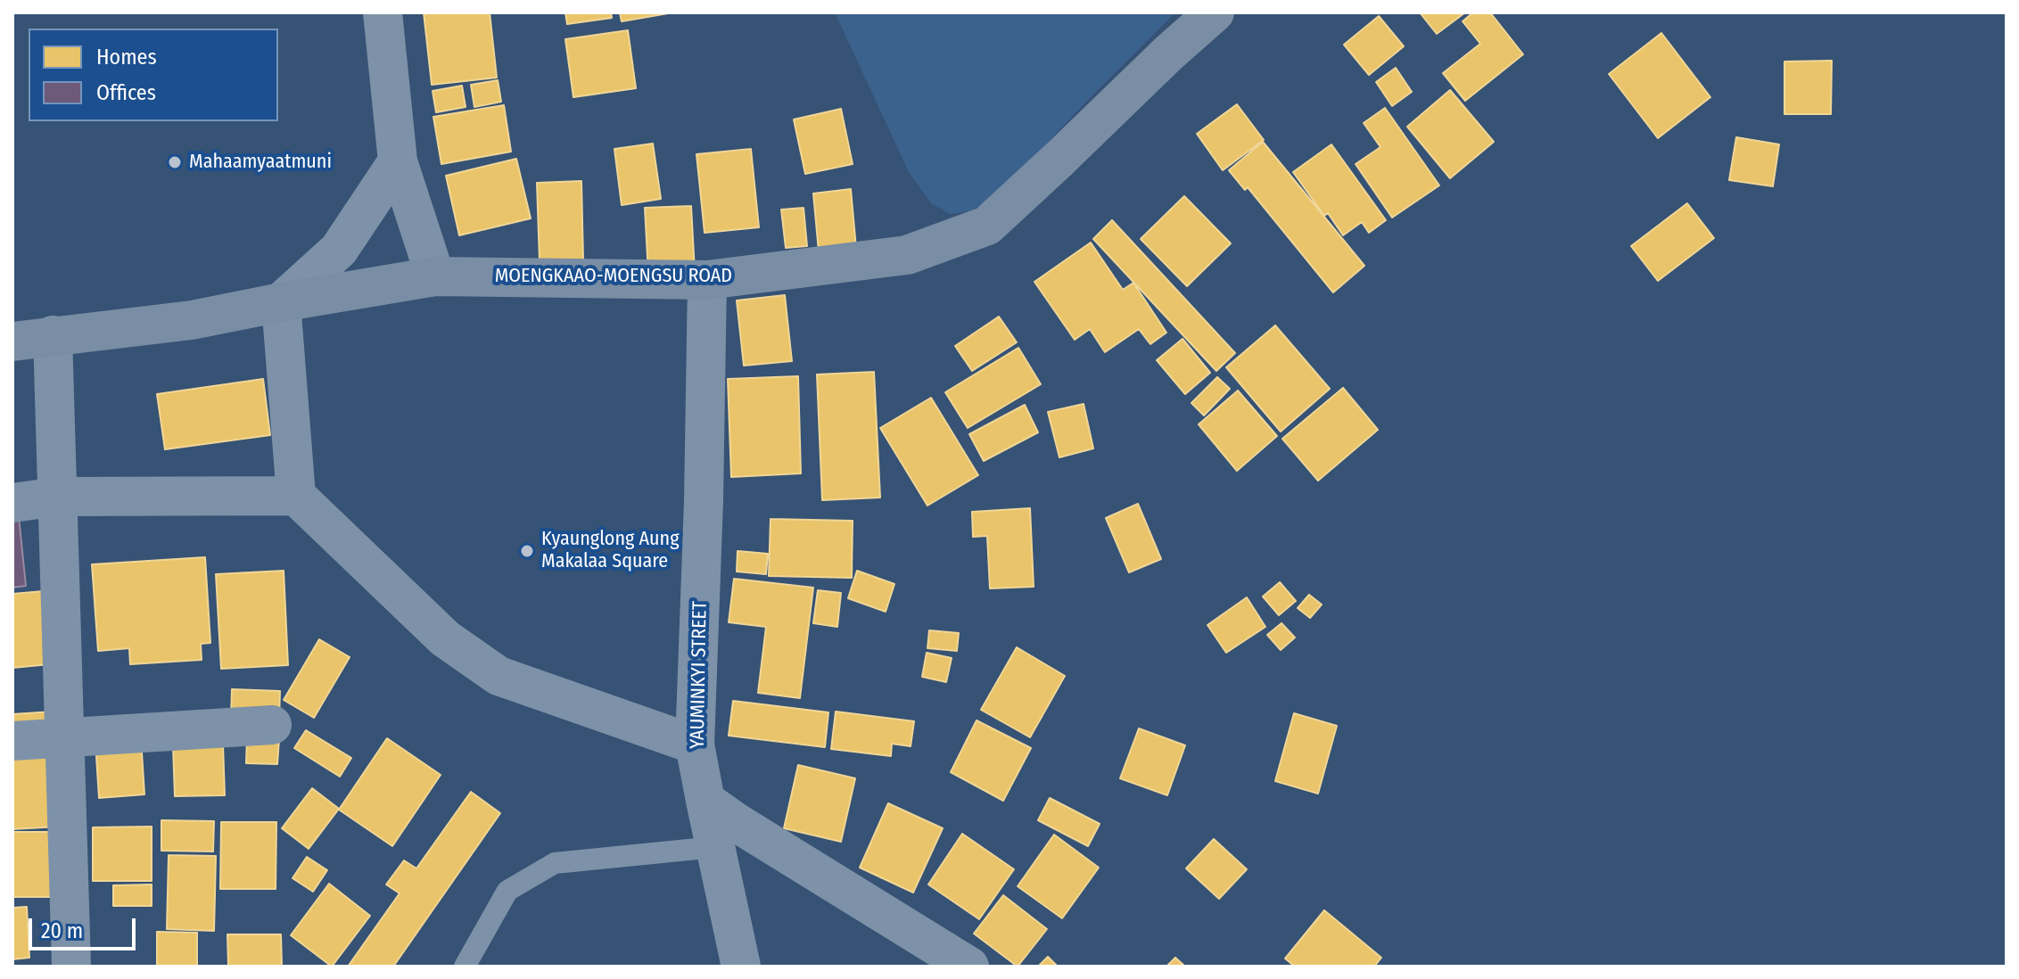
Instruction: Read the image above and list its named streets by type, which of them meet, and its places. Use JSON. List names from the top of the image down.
{
  "streets": {
    "main road": ["MOENGKAAO-MOENGSU ROAD"],
    "street": ["YAUMINKYI STREET"]
  },
  "crossings": [
    ["MOENGKAAO-MOENGSU ROAD", "YAUMINKYI STREET"]
  ],
  "places": ["Mahaamyaatmuni", "Kyaunglong Aung Makalaa Square"],
  "legend": ["Homes", "Offices"],
  "scale_bar": "20 m"
}
